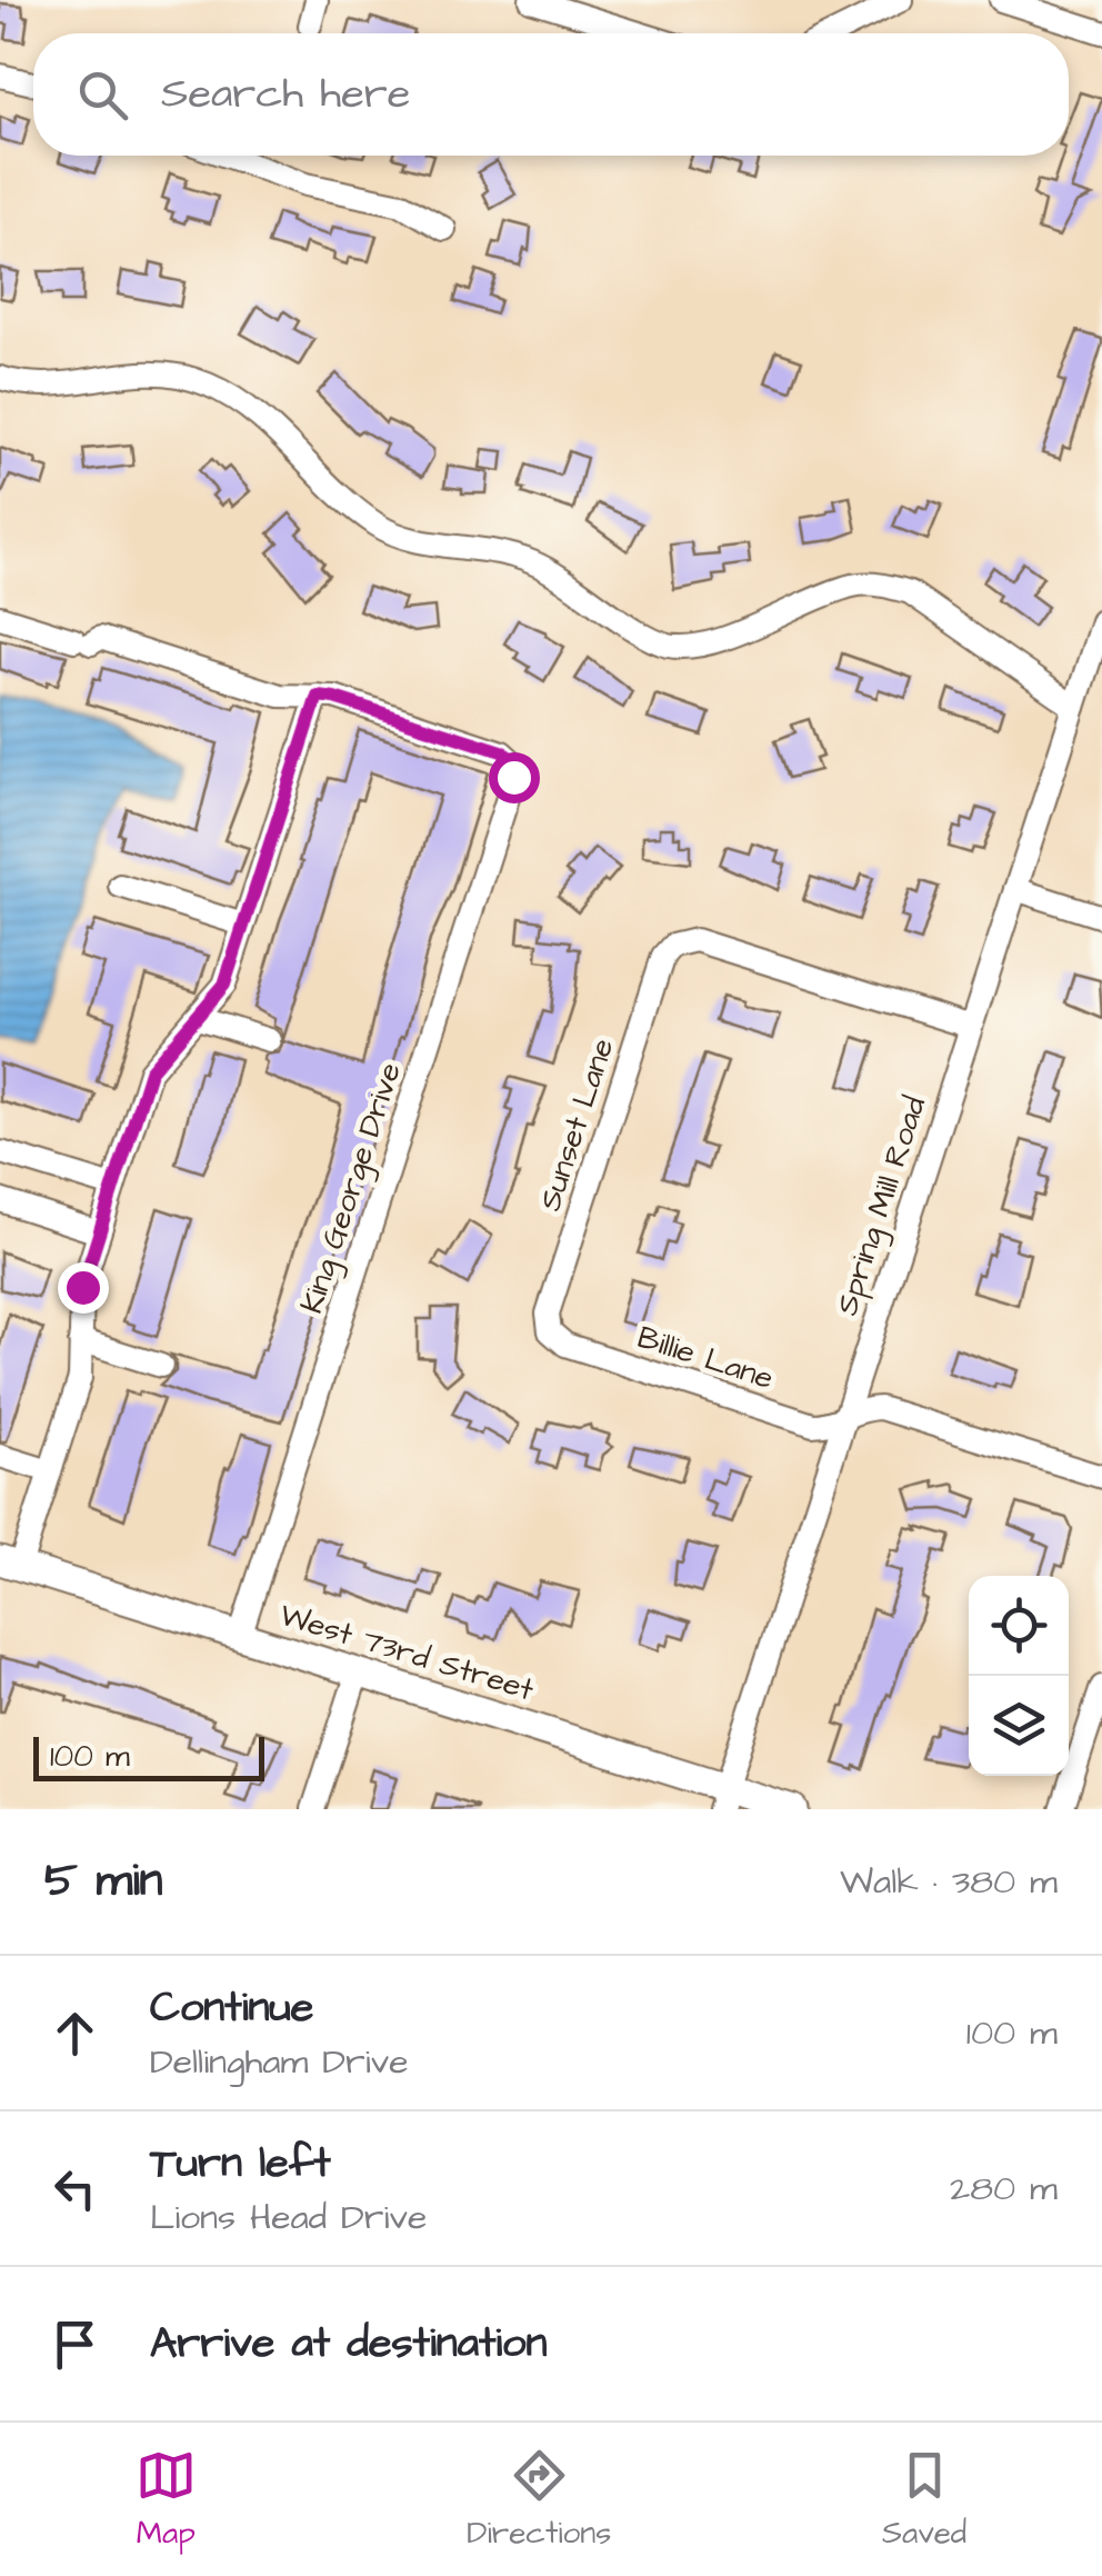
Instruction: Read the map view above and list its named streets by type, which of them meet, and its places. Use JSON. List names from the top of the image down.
{
  "streets": {
    "main road": ["West 73rd Street"],
    "street": [
      "Sunset Lane",
      "King George Drive",
      "Spring Mill Road",
      "Billie Lane"
    ]
  },
  "crossings": [
    ["Sunset Lane", "Spring Mill Road"],
    ["Sunset Lane", "Billie Lane"],
    ["King George Drive", "West 73rd Street"],
    ["Spring Mill Road", "Billie Lane"],
    ["Spring Mill Road", "West 73rd Street"]
  ],
  "scale_bar": "100 m",
  "page": {
    "search": "Search here",
    "scale": "100 m",
    "heading": ["5 min", "Walk · 380 m"],
    "list": [
      ["Continue", "Dellingham Drive", "100 m"],
      ["Turn left", "Lions Head Drive", "280 m"],
      "Arrive at destination"
    ],
    "nav": ["Map", "Directions", "Saved"]
  }
}
